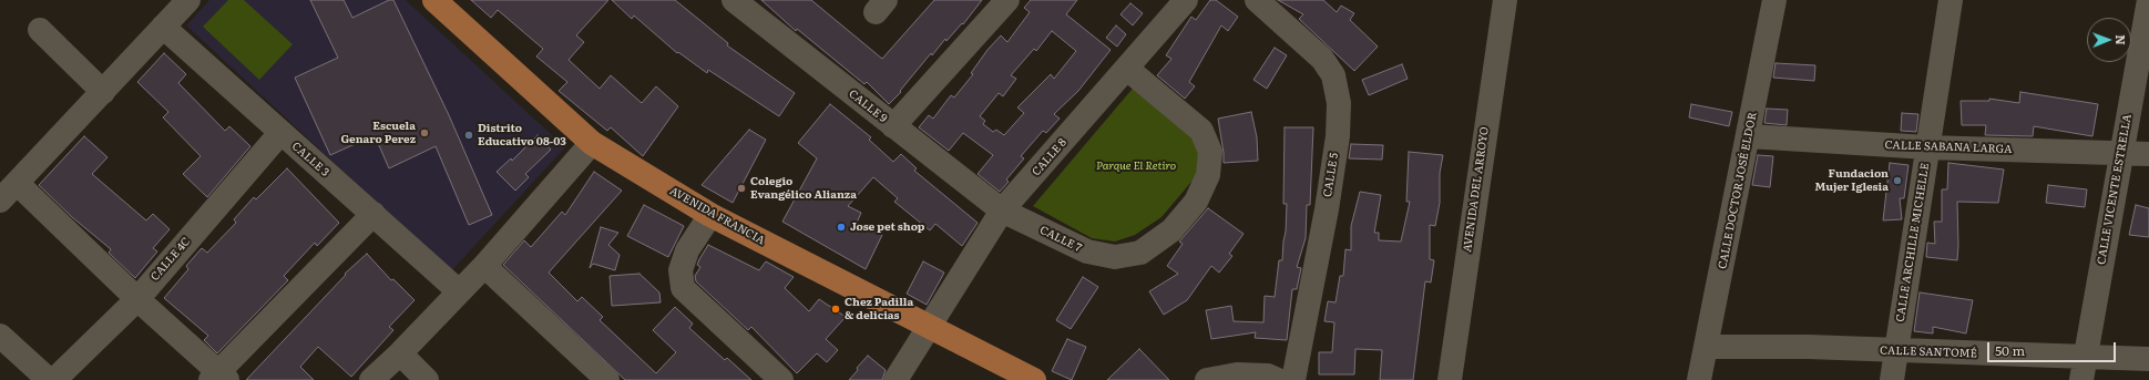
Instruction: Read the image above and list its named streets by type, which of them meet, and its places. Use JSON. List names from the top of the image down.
{
  "streets": {
    "main road": ["AVENIDA FRANCIA"],
    "street": [
      "CALLE 9",
      "CALLE SABANA LARGA",
      "CALLE 8",
      "CALLE 3",
      "CALLE 5",
      "AVENIDA DEL ARROYO",
      "CALLE VICENTE ESTRELLA",
      "CALLE DOCTOR JOSÉ ELDOR",
      "CALLE 7",
      "CALLE ARCHILLE MICHELLE",
      "CALLE 4C",
      "CALLE SANTOMÉ"
    ]
  },
  "crossings": [
    ["CALLE 9", "CALLE 8"],
    ["CALLE 9", "CALLE 7"],
    ["CALLE SABANA LARGA", "CALLE VICENTE ESTRELLA"],
    ["CALLE SABANA LARGA", "CALLE DOCTOR JOSÉ ELDOR"],
    ["CALLE SABANA LARGA", "CALLE ARCHILLE MICHELLE"],
    ["CALLE 8", "AVENIDA FRANCIA"],
    ["CALLE 8", "CALLE 7"],
    ["CALLE 3", "CALLE 4C"],
    ["CALLE VICENTE ESTRELLA", "CALLE SANTOMÉ"],
    ["CALLE DOCTOR JOSÉ ELDOR", "CALLE SANTOMÉ"],
    ["CALLE ARCHILLE MICHELLE", "CALLE SANTOMÉ"]
  ],
  "parks": ["Parque El Retiro"],
  "places": [
    "Escuela Genaro Perez",
    "Distrito Educativo 08-03",
    "Fundacion Mujer Iglesia",
    "Colegio Evangélico Alianza",
    "Jose pet shop",
    "Chez Padilla & delicias"
  ],
  "scale_bar": "50 m",
  "north": "right"
}
